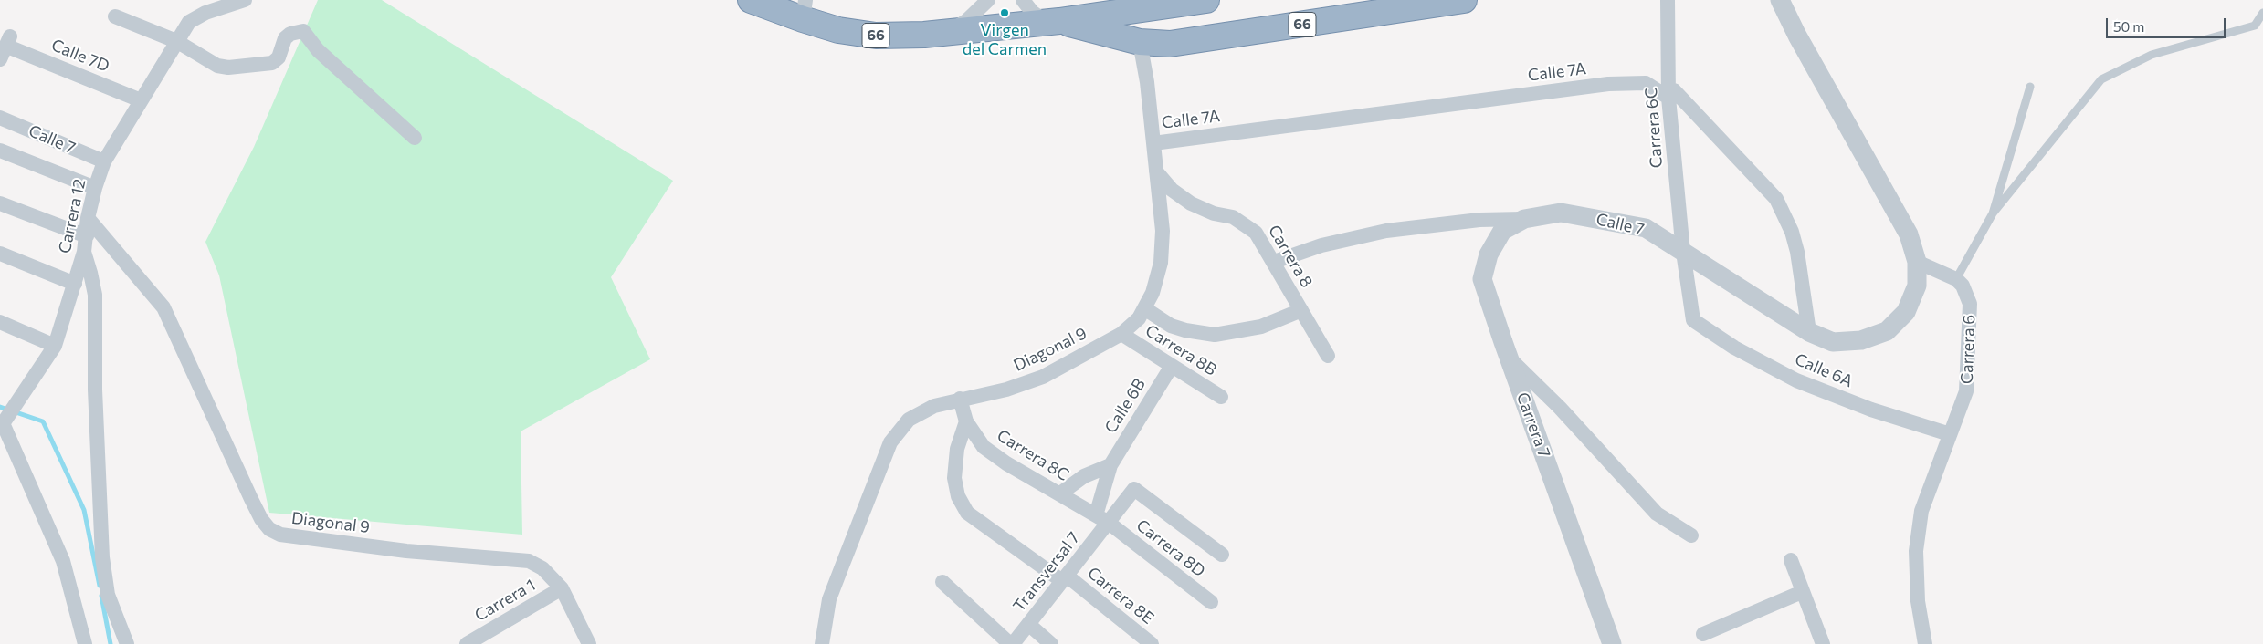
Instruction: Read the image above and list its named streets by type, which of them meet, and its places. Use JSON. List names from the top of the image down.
{
  "streets": {
    "highway": ["66"],
    "street": [
      "Calle 7D",
      "Calle 7A",
      "Carrera 6C",
      "Calle 7",
      "Carrera 12",
      "Carrera 8",
      "Diagonal 9",
      "Carrera 6",
      "Carrera 8B",
      "Calle 6A",
      "Calle 6B",
      "Carrera 7",
      "Carrera 8C",
      "Carrera 8D",
      "Transversal 7",
      "Carrera 8E",
      "Carrera 1"
    ]
  },
  "crossings": [
    ["66", "Diagonal 9"],
    ["Calle 7D", "Carrera 12"],
    ["Calle 7A", "Carrera 6C"],
    ["Calle 7A", "Calle 7"],
    ["Calle 7A", "Diagonal 9"],
    ["Carrera 6C", "Calle 7"],
    ["Carrera 6C", "Calle 6A"],
    ["Calle 7", "Carrera 12"],
    ["Calle 7", "Carrera 8"],
    ["Calle 7", "Carrera 7"],
    ["Carrera 12", "Diagonal 9"],
    ["Carrera 8", "Diagonal 9"],
    ["Diagonal 9", "Carrera 8B"],
    ["Diagonal 9", "Carrera 8C"],
    ["Diagonal 9", "Carrera 1"],
    ["Carrera 6", "Calle 6A"],
    ["Carrera 8B", "Calle 6B"],
    ["Calle 6B", "Carrera 8C"],
    ["Calle 6B", "Carrera 8D"],
    ["Calle 6B", "Transversal 7"],
    ["Carrera 8C", "Carrera 8D"],
    ["Carrera 8C", "Transversal 7"],
    ["Carrera 8D", "Transversal 7"],
    ["Transversal 7", "Carrera 8E"]
  ],
  "places": ["Virgen del Carmen"],
  "scale_bar": "50 m"
}
